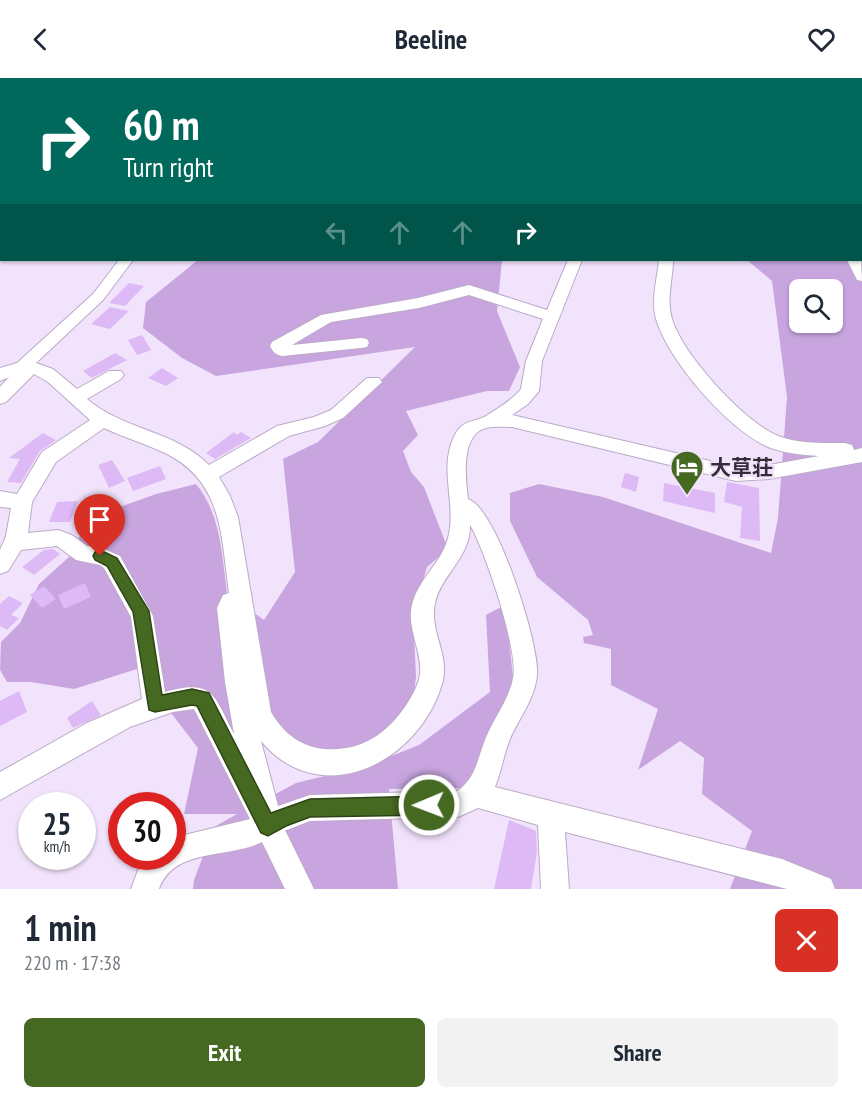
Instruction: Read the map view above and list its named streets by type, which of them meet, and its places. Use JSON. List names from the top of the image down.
{
  "places": {
    "hotel": ["大草荘"]
  },
  "page": {
    "header": "Beeline",
    "turn": ["60 m", "Turn right"],
    "speed": "25 km/h",
    "limit": "30",
    "heading": ["1 min", "220 m · 17:38"],
    "buttons": ["Exit", "Share"]
  }
}
